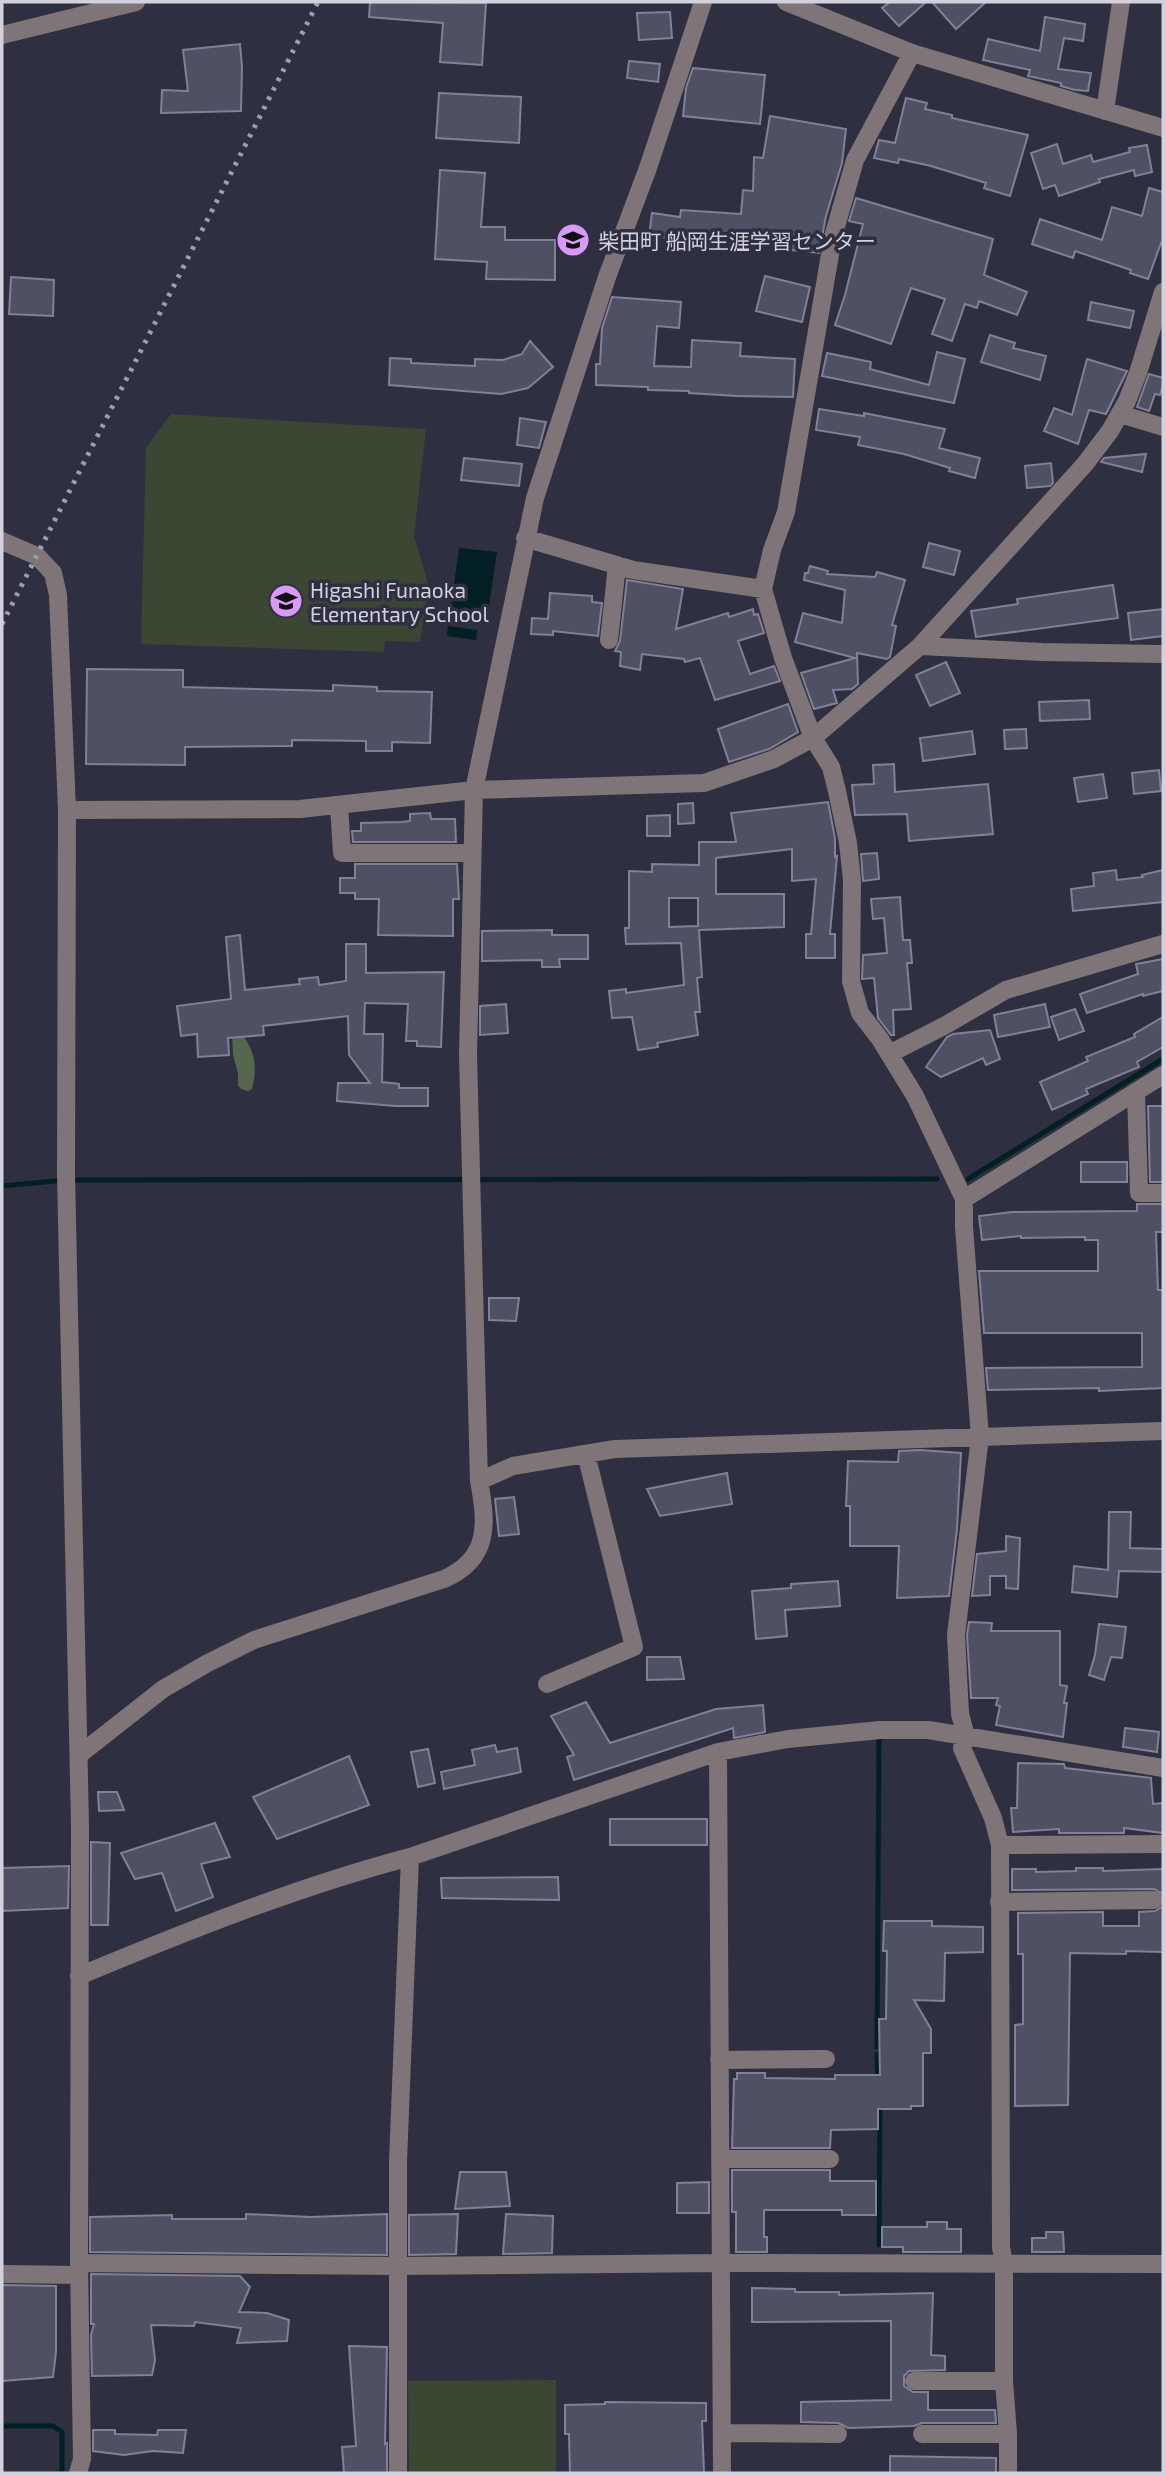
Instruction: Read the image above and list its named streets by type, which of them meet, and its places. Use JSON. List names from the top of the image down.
{
  "places": {
    "school or university": ["柴田町 船岡生涯学習センター", "Higashi Funaoka Elementary School"]
  }
}
